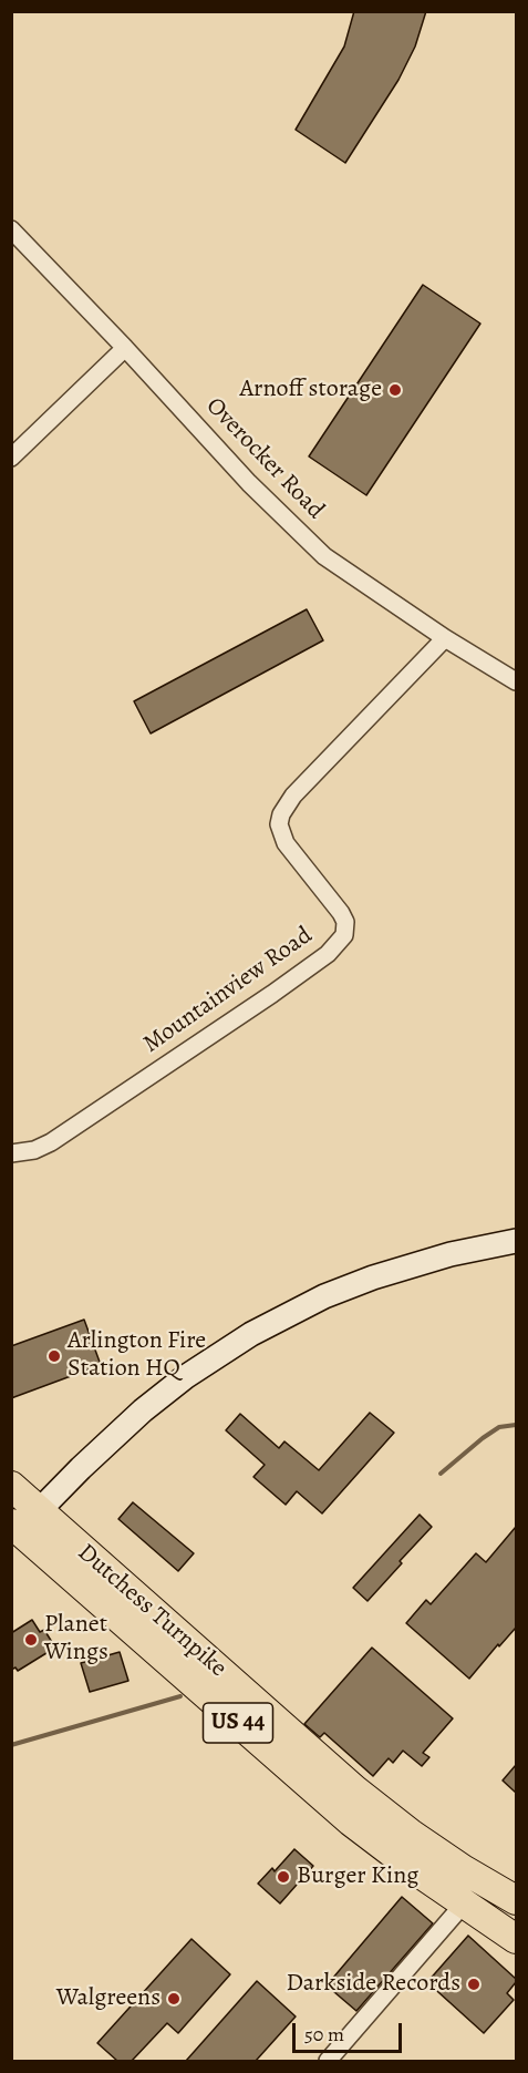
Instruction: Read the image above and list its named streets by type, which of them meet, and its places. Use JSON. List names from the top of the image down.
{
  "streets": {
    "highway": ["Dutchess Turnpike", "US 44"],
    "street": ["Overocker Road", "Mountainview Road"]
  },
  "crossings": [
    ["Overocker Road", "Mountainview Road"],
    ["Dutchess Turnpike", "US 44"]
  ],
  "places": [
    "Arnoff storage",
    "Arlington Fire Station HQ",
    "Planet Wings",
    "Burger King",
    "Darkside Records",
    "Walgreens"
  ],
  "scale_bar": "50 m"
}
